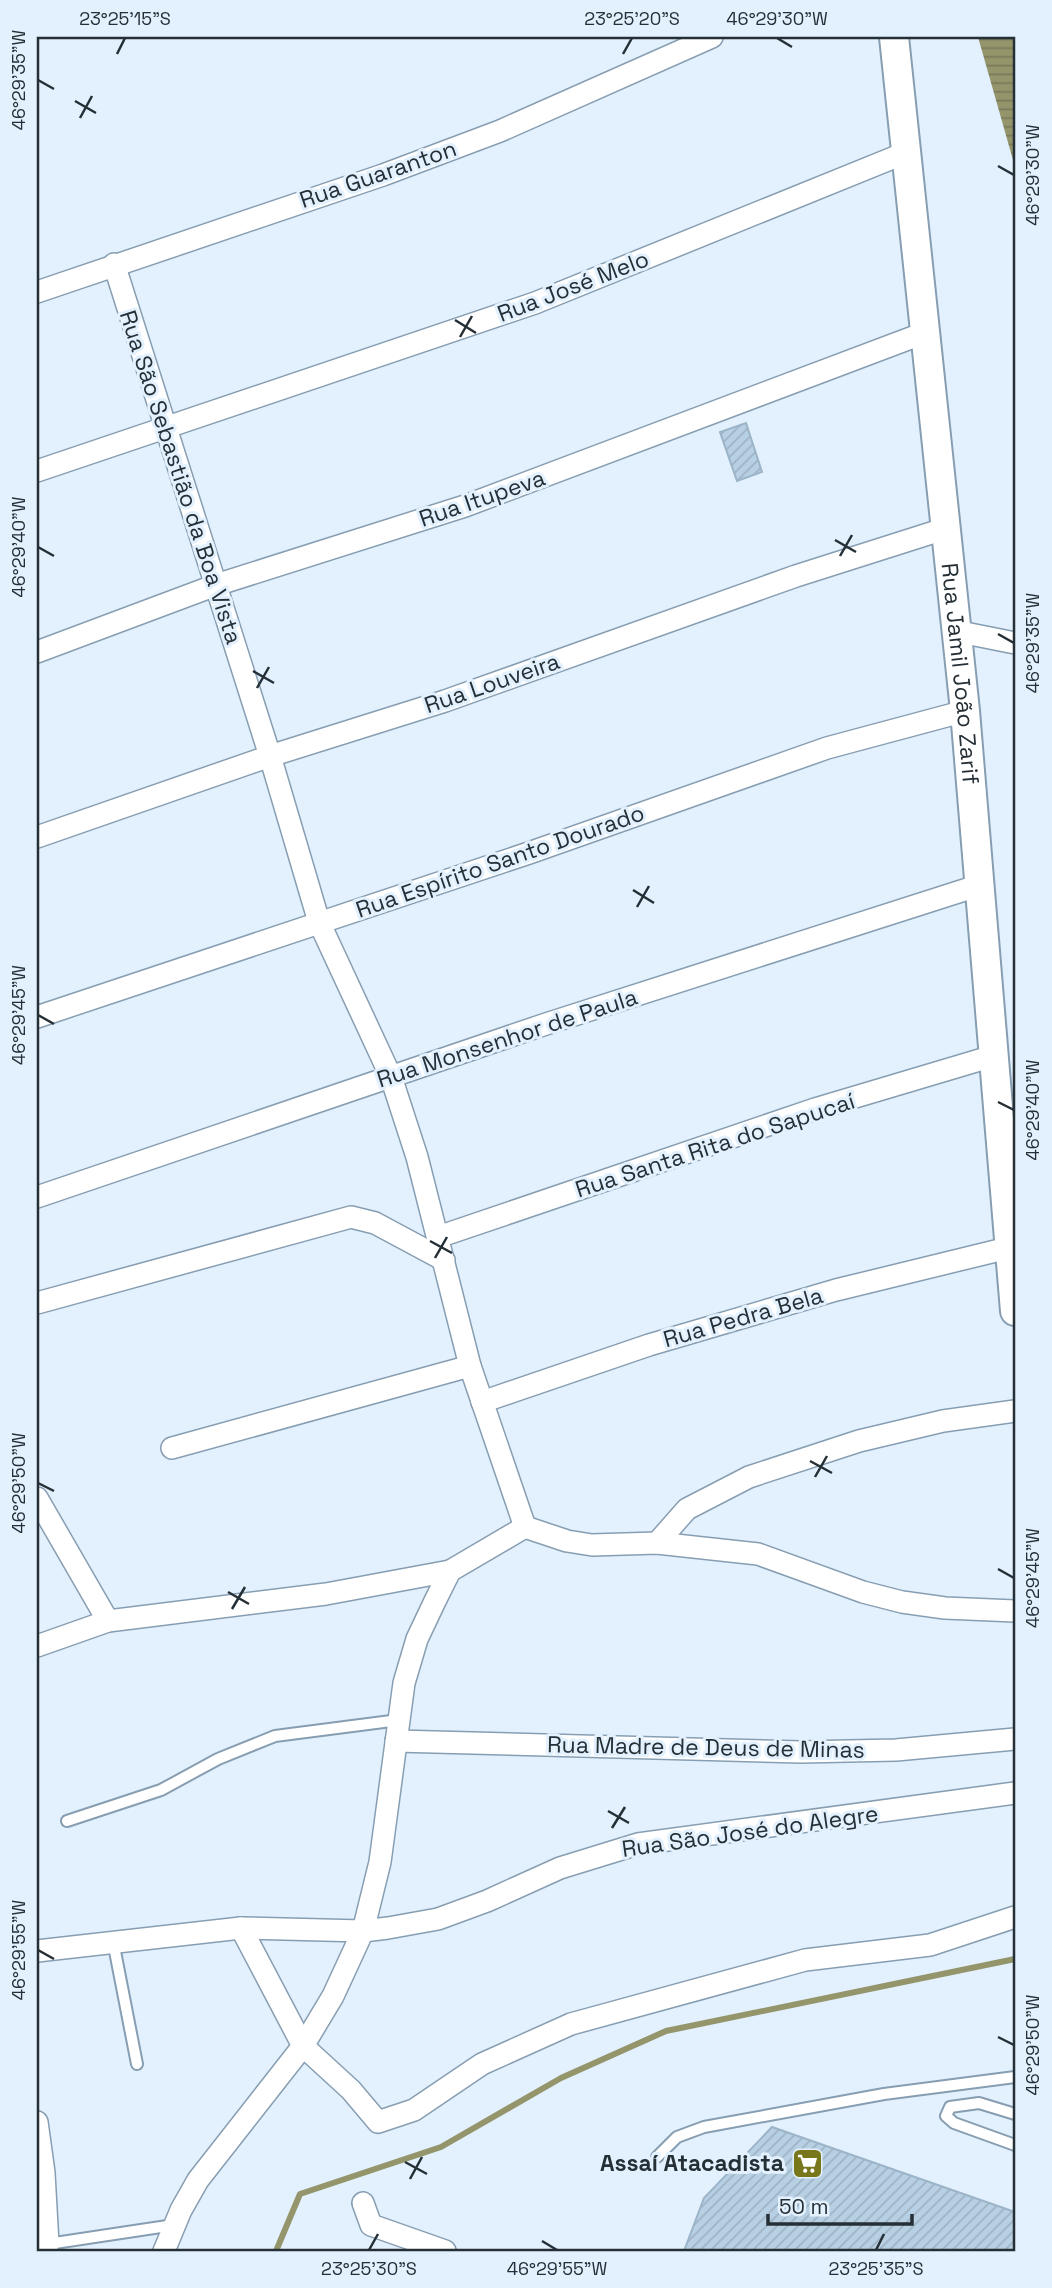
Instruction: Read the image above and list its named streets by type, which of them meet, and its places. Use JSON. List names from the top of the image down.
{
  "streets": {
    "main road": ["Rua Jamil João Zarif"],
    "street": [
      "Rua Guaranton",
      "Rua José Melo",
      "Rua São Sebastião da Boa Vista",
      "Rua Itupeva",
      "Rua Louveira",
      "Rua Espírito Santo Dourado",
      "Rua Monsenhor de Paula",
      "Rua Santa Rita do Sapucaí",
      "Rua Pedra Bela",
      "Rua Madre de Deus de Minas",
      "Rua São José do Alegre"
    ]
  },
  "crossings": [
    ["Rua Guaranton", "Rua São Sebastião da Boa Vista"],
    ["Rua José Melo", "Rua São Sebastião da Boa Vista"],
    ["Rua José Melo", "Rua Jamil João Zarif"],
    ["Rua São Sebastião da Boa Vista", "Rua Itupeva"],
    ["Rua São Sebastião da Boa Vista", "Rua Louveira"],
    ["Rua São Sebastião da Boa Vista", "Rua Espírito Santo Dourado"],
    ["Rua São Sebastião da Boa Vista", "Rua Monsenhor de Paula"],
    ["Rua São Sebastião da Boa Vista", "Rua Santa Rita do Sapucaí"],
    ["Rua São Sebastião da Boa Vista", "Rua Pedra Bela"],
    ["Rua Itupeva", "Rua Jamil João Zarif"],
    ["Rua Jamil João Zarif", "Rua Louveira"],
    ["Rua Jamil João Zarif", "Rua Espírito Santo Dourado"],
    ["Rua Jamil João Zarif", "Rua Monsenhor de Paula"],
    ["Rua Jamil João Zarif", "Rua Santa Rita do Sapucaí"],
    ["Rua Jamil João Zarif", "Rua Pedra Bela"]
  ],
  "places": {
    "supermarket": ["Assaí Atacadista"]
  },
  "scale_bar": "50 m",
  "coordinates": [
    "23°25'15\"S",
    "23°25'20\"S",
    "46°29'30\"W",
    "46°29'35\"W",
    "46°29'40\"W",
    "46°29'45\"W",
    "46°29'50\"W",
    "46°29'55\"W",
    "23°25'30\"S",
    "23°25'35\"S"
  ]
}
